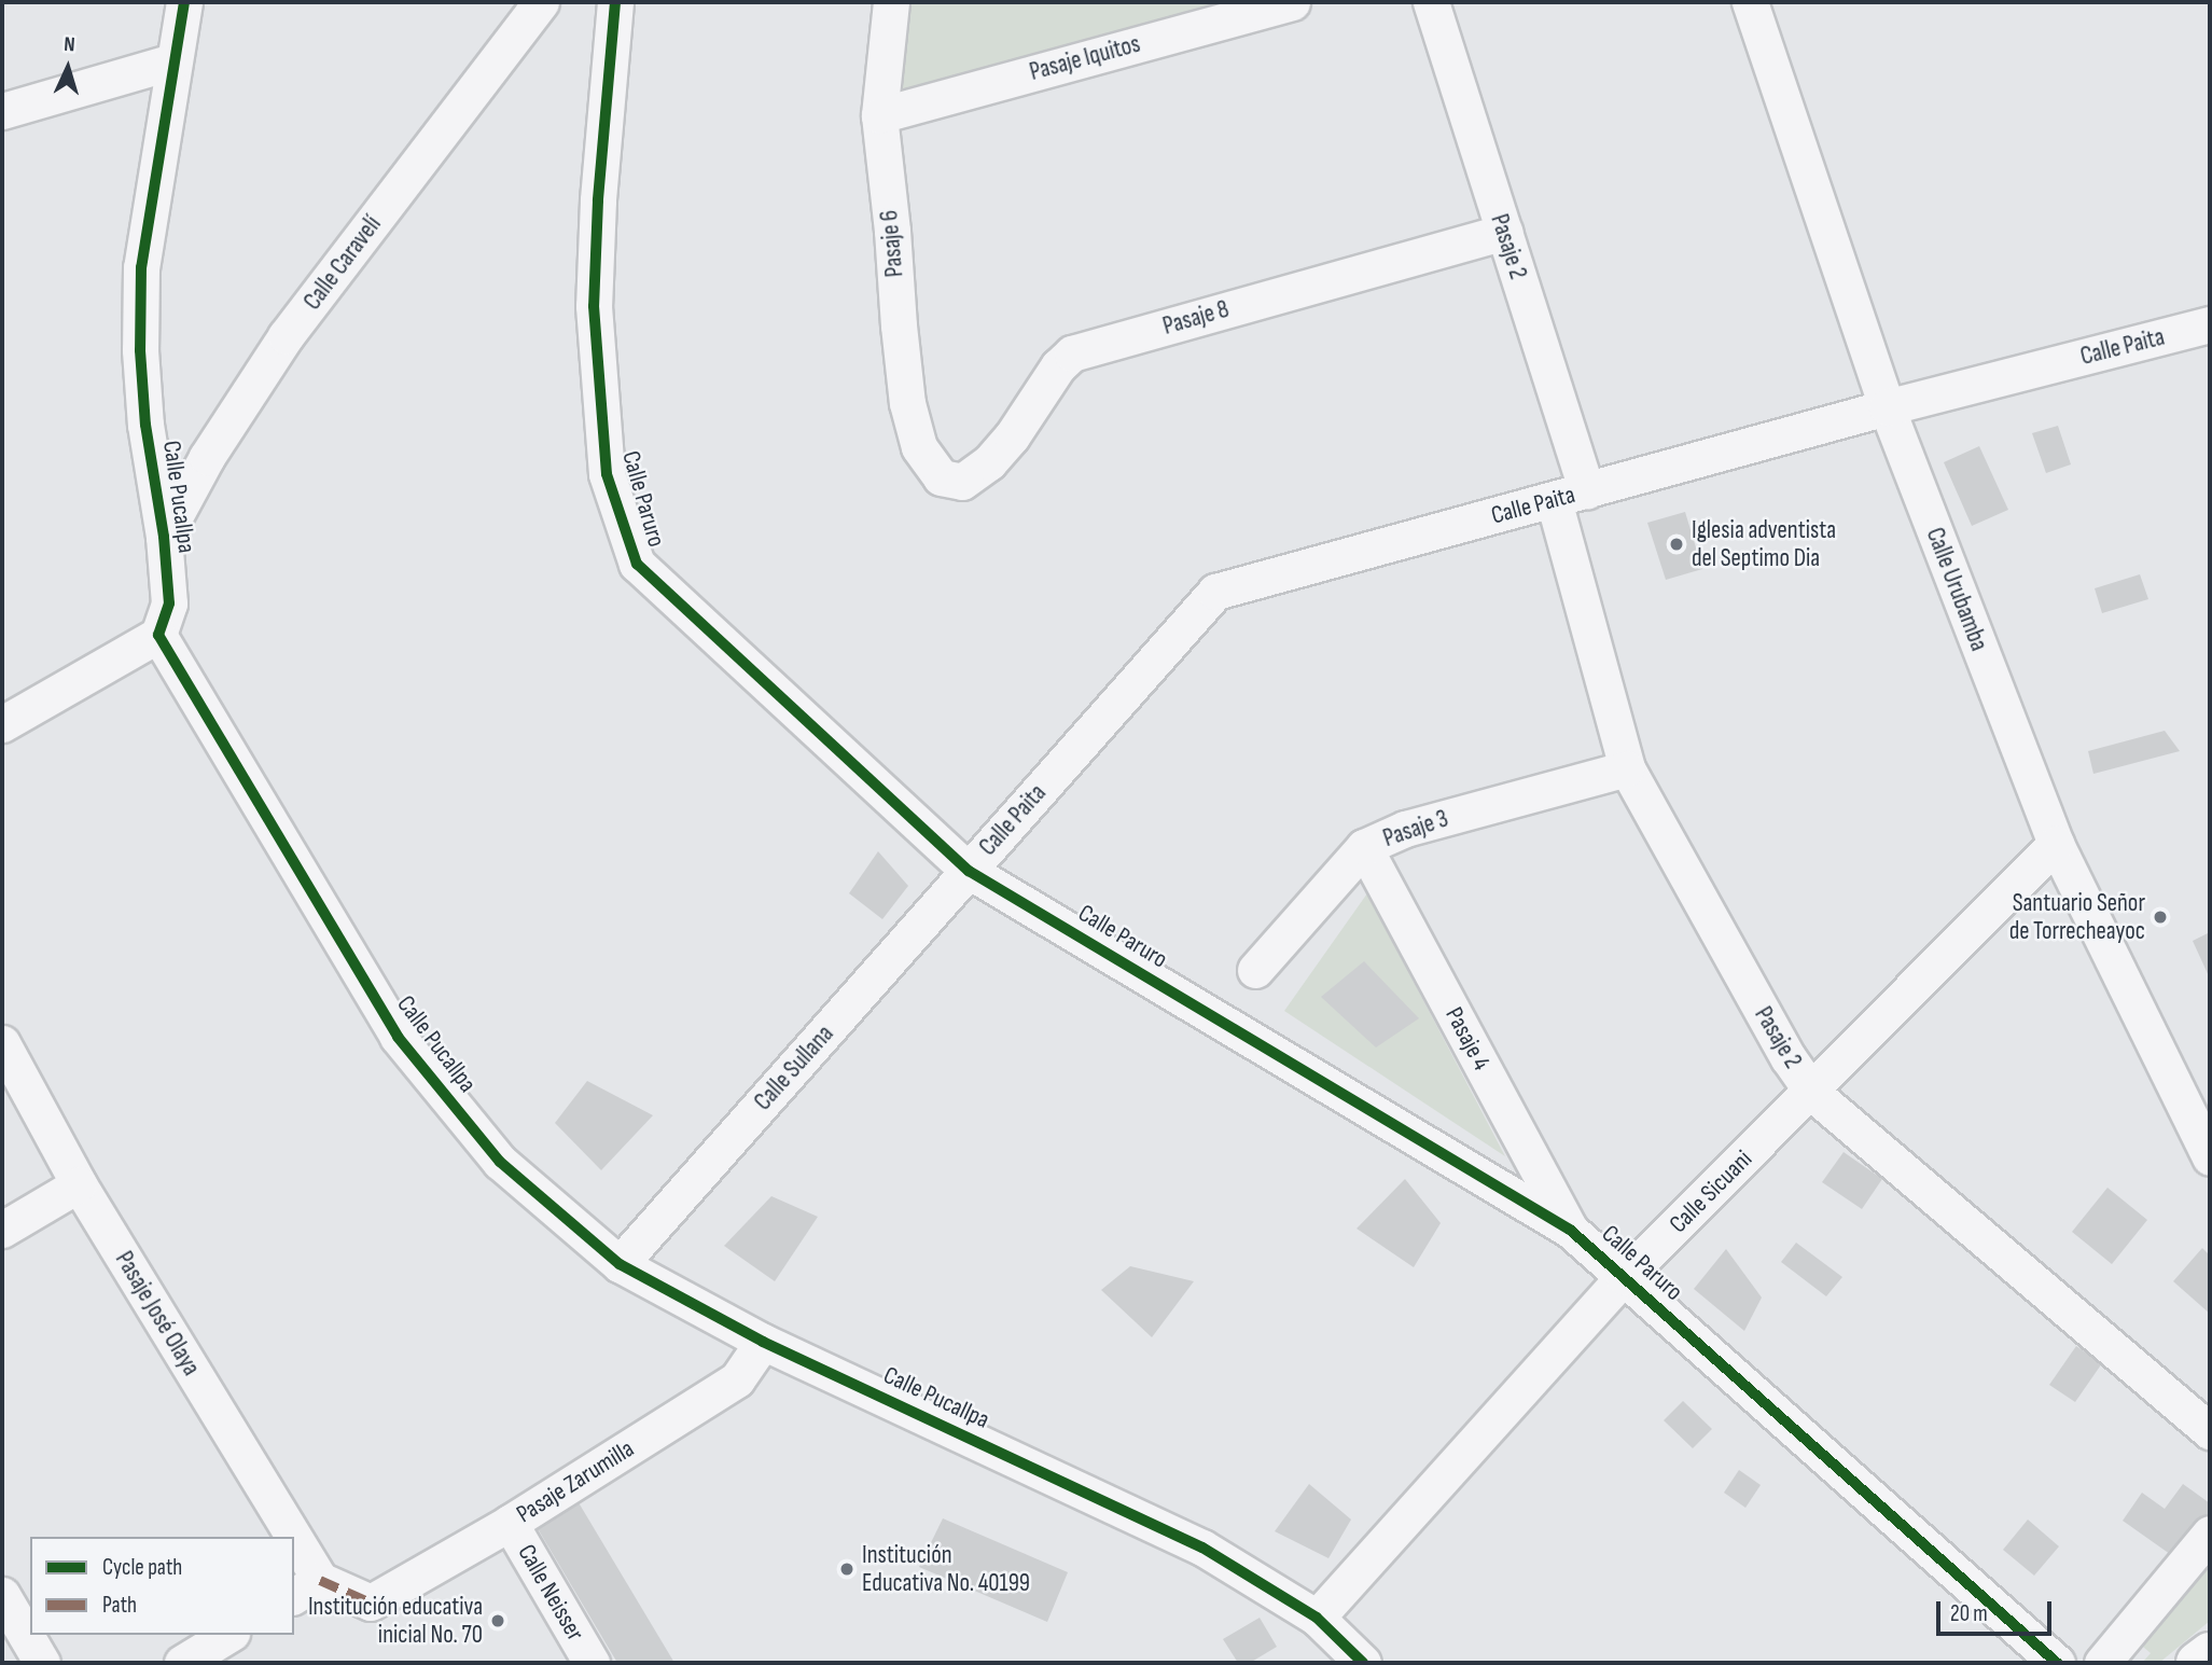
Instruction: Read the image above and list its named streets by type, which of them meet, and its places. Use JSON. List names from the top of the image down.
{
  "streets": {
    "street": [
      "Pasaje Iquitos",
      "Pasaje 6",
      "Pasaje 2",
      "Calle Caravelí",
      "Pasaje 8",
      "Calle Paita",
      "Calle Pucallpa",
      "Calle Paruro",
      "Calle Urubamba",
      "Pasaje 3",
      "Pasaje 4",
      "Calle Sullana",
      "Calle Sicuani",
      "Pasaje José Olaya",
      "Pasaje Zarumilla",
      "Calle Neisser"
    ]
  },
  "crossings": [
    ["Pasaje Iquitos", "Pasaje 6"],
    ["Pasaje 6", "Pasaje 8"],
    ["Pasaje 2", "Pasaje 8"],
    ["Pasaje 2", "Calle Paita"],
    ["Pasaje 2", "Pasaje 3"],
    ["Pasaje 2", "Calle Sicuani"],
    ["Calle Caravelí", "Calle Pucallpa"],
    ["Calle Paita", "Calle Paruro"],
    ["Calle Paita", "Calle Urubamba"],
    ["Calle Paita", "Calle Sullana"],
    ["Calle Pucallpa", "Calle Sullana"],
    ["Calle Pucallpa", "Calle Sicuani"],
    ["Calle Pucallpa", "Pasaje Zarumilla"],
    ["Calle Paruro", "Pasaje 4"],
    ["Calle Paruro", "Calle Sullana"],
    ["Calle Paruro", "Calle Sicuani"],
    ["Calle Urubamba", "Calle Sicuani"],
    ["Pasaje 3", "Pasaje 4"],
    ["Pasaje José Olaya", "Pasaje Zarumilla"],
    ["Pasaje Zarumilla", "Calle Neisser"]
  ],
  "places": [
    "Iglesia adventista del Septimo Dia",
    "Santuario Señor de Torrecheayoc",
    "Institución Educativa No. 40199",
    "Institución educativa inicial No. 70"
  ],
  "legend": ["Cycle path", "Path"],
  "scale_bar": "20 m",
  "north": "top"
}
